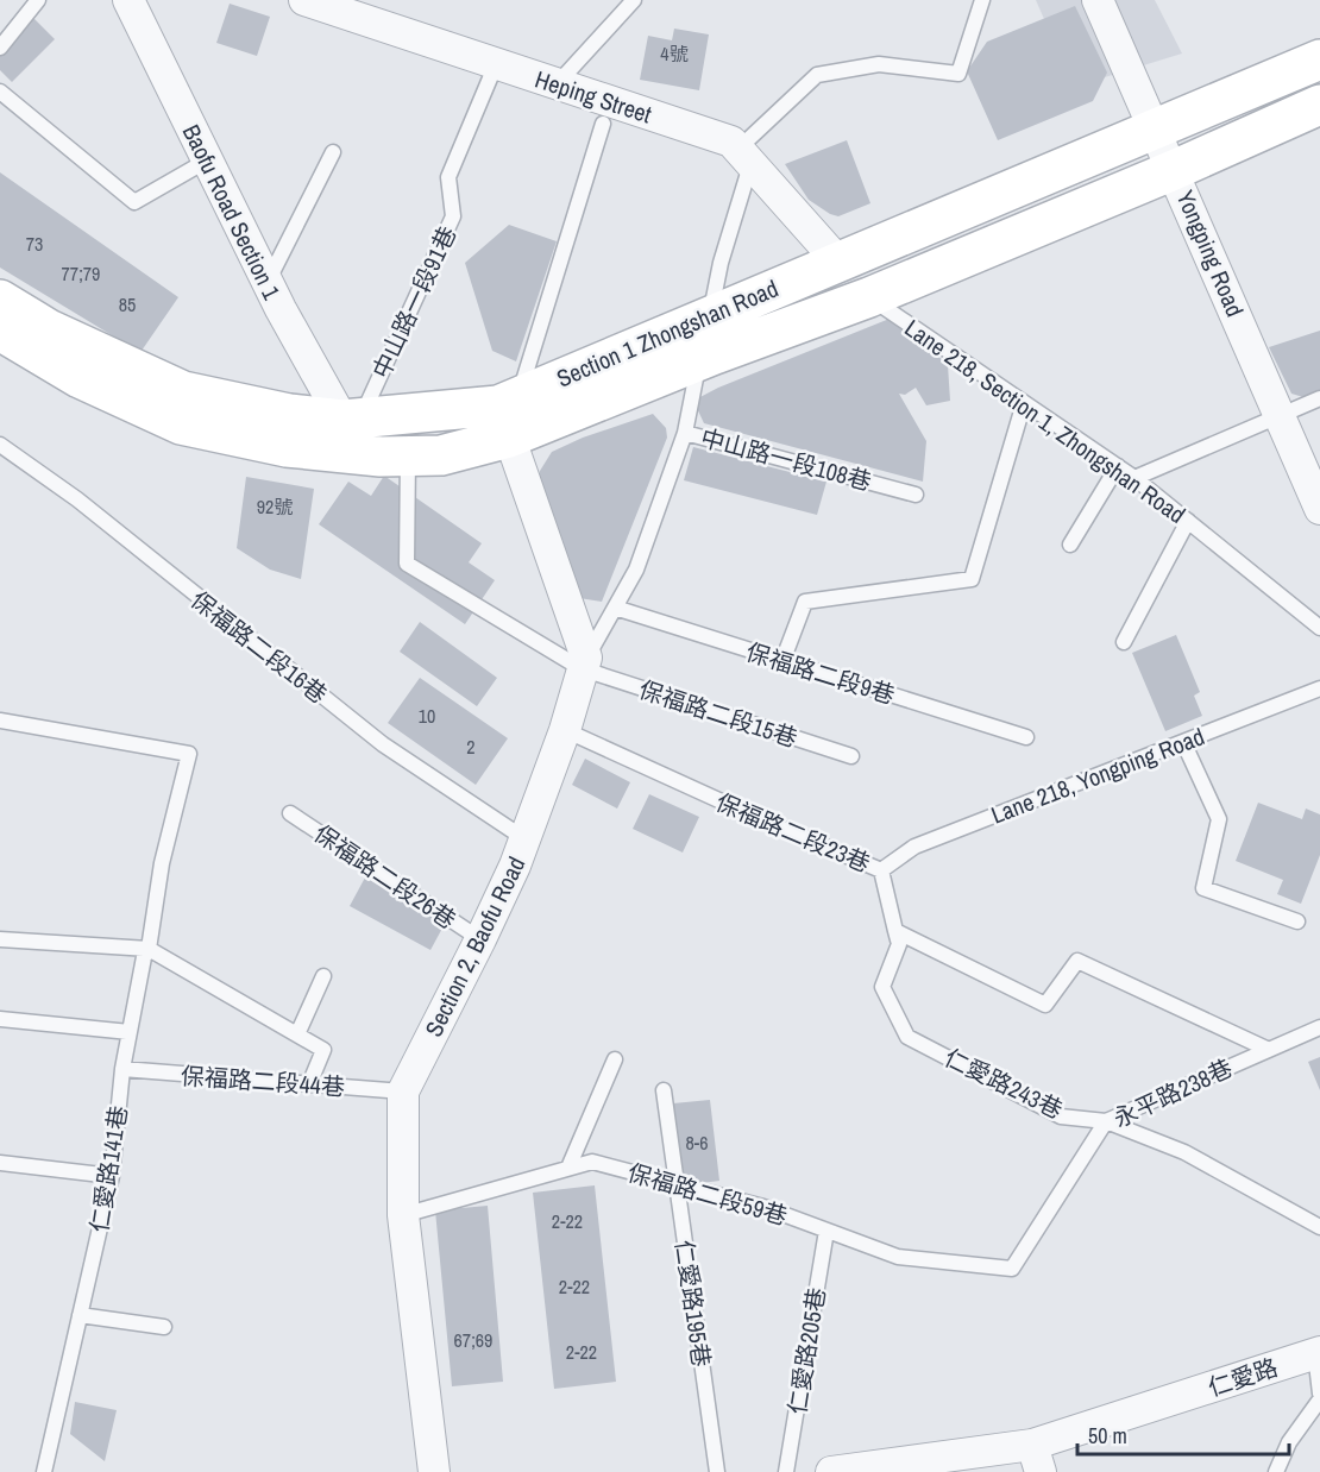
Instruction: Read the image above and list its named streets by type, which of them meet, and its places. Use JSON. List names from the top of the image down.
{
  "streets": {
    "street": [
      "Heping Street",
      "Baofu Road Section 1",
      "Yongping Road",
      "Section 1 Zhongshan Road",
      "Section 2, Baofu Road",
      "仁愛路"
    ],
    "lane": [
      "中山路一段91巷",
      "Lane 218, Section 1, Zhongshan Road",
      "中山路一段108巷",
      "保福路二段16巷",
      "保福路二段9巷",
      "保福路二段15巷",
      "Lane 218, Yongping Road",
      "保福路二段23巷",
      "保福路二段26巷",
      "保福路二段44巷",
      "仁愛路243巷",
      "永平路238巷",
      "仁愛路141巷",
      "保福路二段59巷",
      "仁愛路195巷",
      "仁愛路205巷"
    ]
  },
  "crossings": [
    ["Heping Street", "中山路一段91巷"],
    ["Heping Street", "Section 1 Zhongshan Road"],
    ["Baofu Road Section 1", "中山路一段91巷"],
    ["Baofu Road Section 1", "Section 1 Zhongshan Road"],
    ["Yongping Road", "Section 1 Zhongshan Road"],
    ["中山路一段91巷", "Section 1 Zhongshan Road"],
    ["Section 1 Zhongshan Road", "Lane 218, Section 1, Zhongshan Road"],
    ["Section 1 Zhongshan Road", "中山路一段108巷"],
    ["Section 1 Zhongshan Road", "保福路二段15巷"],
    ["保福路二段16巷", "Section 2, Baofu Road"],
    ["保福路二段15巷", "Section 2, Baofu Road"],
    ["Lane 218, Yongping Road", "保福路二段23巷"],
    ["保福路二段23巷", "Section 2, Baofu Road"],
    ["保福路二段23巷", "仁愛路243巷"],
    ["保福路二段26巷", "Section 2, Baofu Road"],
    ["Section 2, Baofu Road", "保福路二段44巷"],
    ["Section 2, Baofu Road", "保福路二段59巷"],
    ["保福路二段44巷", "仁愛路141巷"],
    ["仁愛路243巷", "永平路238巷"],
    ["永平路238巷", "保福路二段59巷"],
    ["保福路二段59巷", "仁愛路195巷"],
    ["保福路二段59巷", "仁愛路205巷"]
  ],
  "house_numbers": [
    "4號",
    "73",
    "77;79",
    "85",
    "92號",
    "10",
    "2",
    "8-6",
    "2-22",
    "2-22",
    "67;69",
    "2-22"
  ],
  "scale_bar": "50 m"
}
